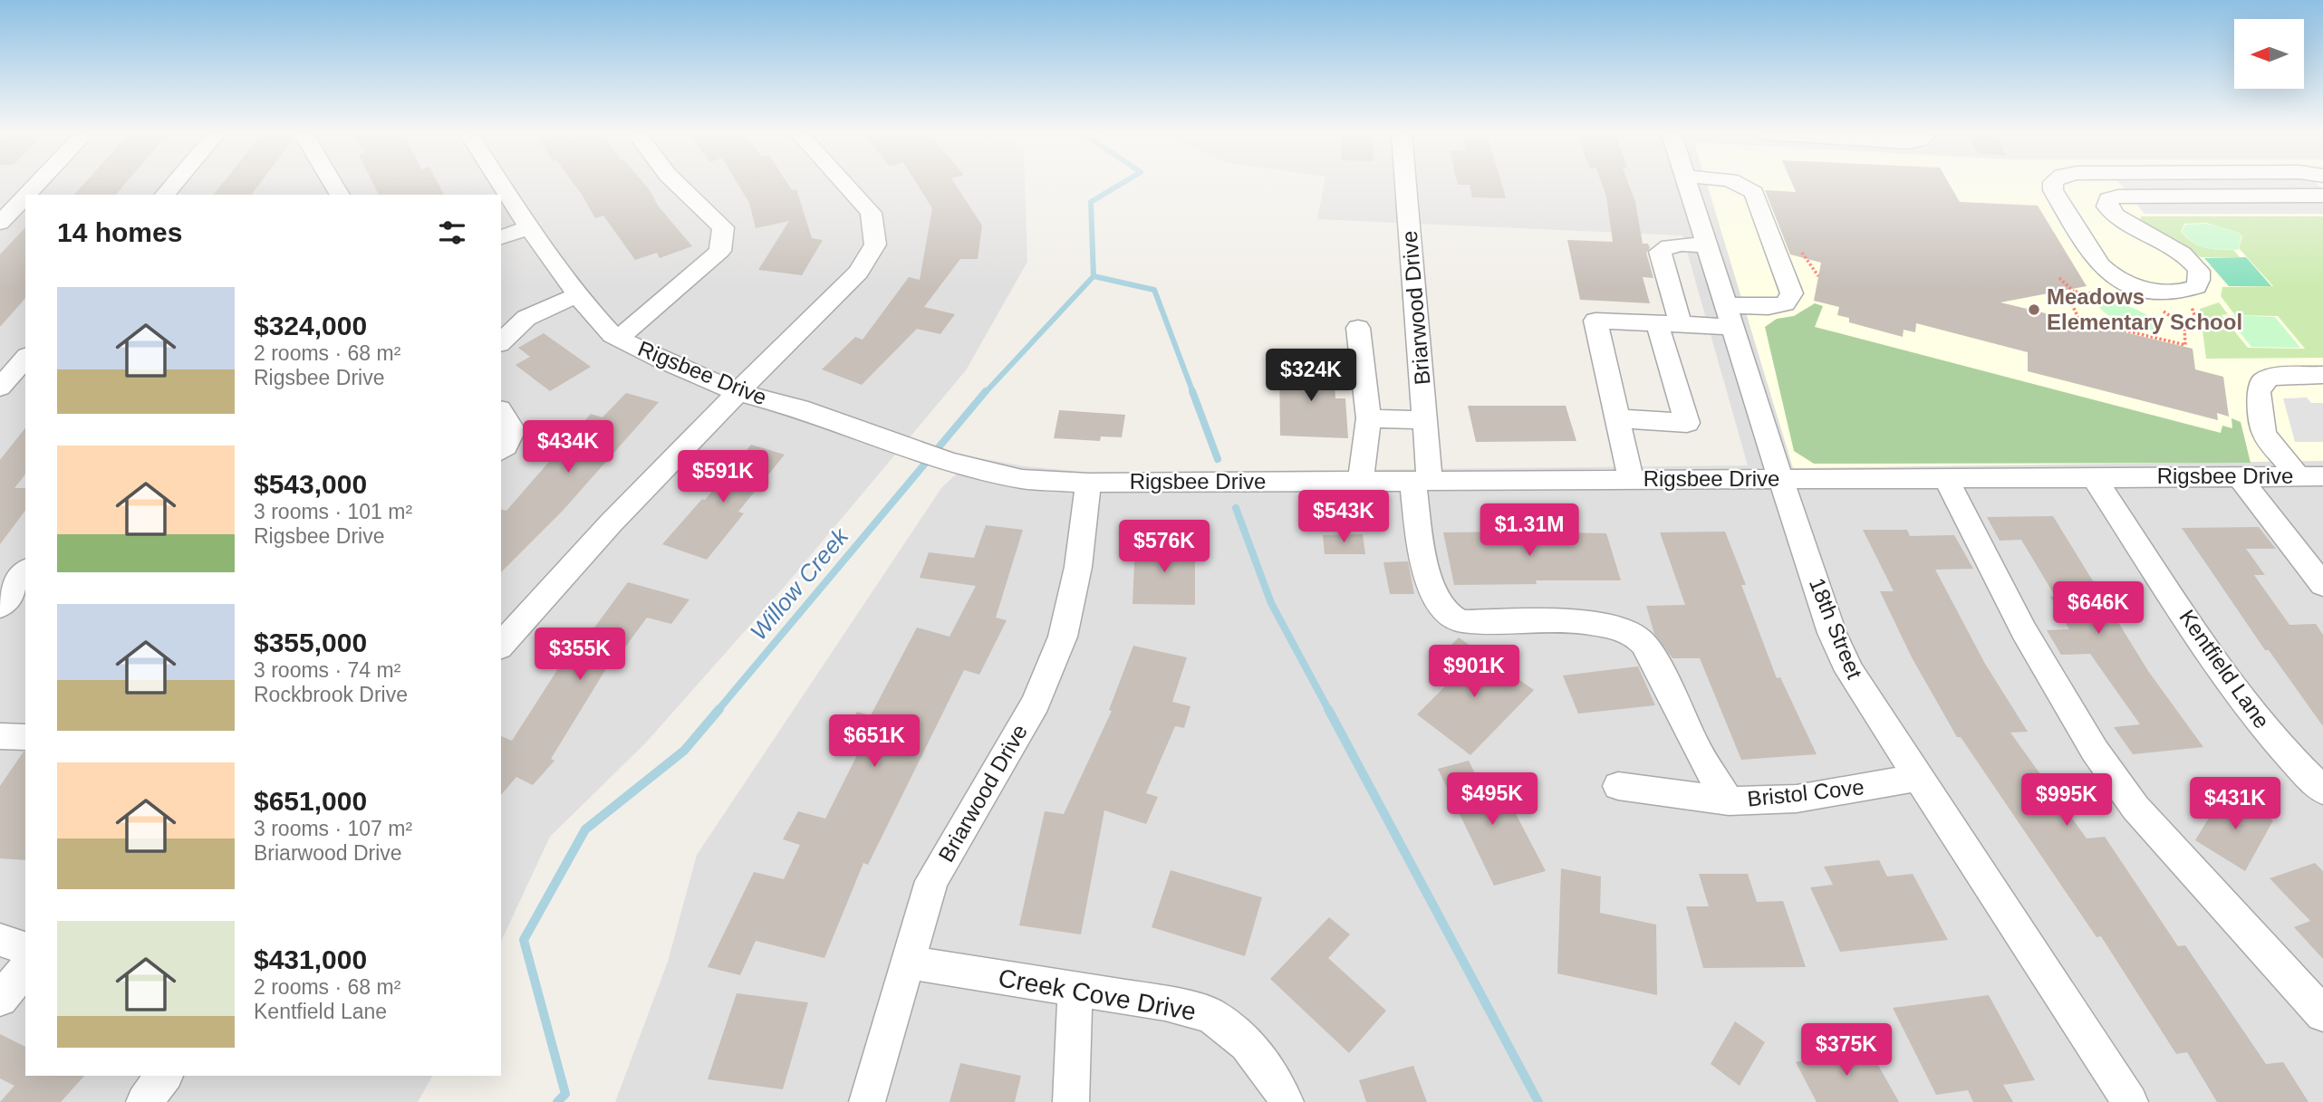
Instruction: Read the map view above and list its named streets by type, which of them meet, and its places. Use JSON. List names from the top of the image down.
{
  "streets": {
    "street": [
      "Briarwood Drive",
      "Rigsbee Drive",
      "18th Street",
      "Kentfield Lane",
      "Bristol Cove",
      "Creek Cove Drive"
    ]
  },
  "crossings": [
    ["Briarwood Drive", "Rigsbee Drive"],
    ["Briarwood Drive", "Bristol Cove"],
    ["Briarwood Drive", "Creek Cove Drive"],
    ["Rigsbee Drive", "18th Street"],
    ["Rigsbee Drive", "Kentfield Lane"],
    ["18th Street", "Bristol Cove"]
  ],
  "water": ["Willow Creek"],
  "places": ["Meadows Elementary School"],
  "north": "left",
  "page": {
    "heading": "14 homes",
    "list": [
      {
        "name": "$324,000",
        "note": "2 rooms · 68 m² · Rigsbee Drive"
      },
      {
        "name": "$543,000",
        "note": "3 rooms · 101 m² · Rigsbee Drive"
      },
      {
        "name": "$355,000",
        "note": "3 rooms · 74 m² · Rockbrook Drive"
      },
      {
        "name": "$651,000",
        "note": "3 rooms · 107 m² · Briarwood Drive"
      },
      {
        "name": "$431,000",
        "note": "2 rooms · 68 m² · Kentfield Lane"
      }
    ],
    "price": [
      "$324K",
      "$434K",
      "$591K",
      "$543K",
      "$1.31M",
      "$576K",
      "$646K",
      "$355K",
      "$901K",
      "$651K",
      "$495K",
      "$995K",
      "$431K",
      "$375K"
    ]
  }
}
